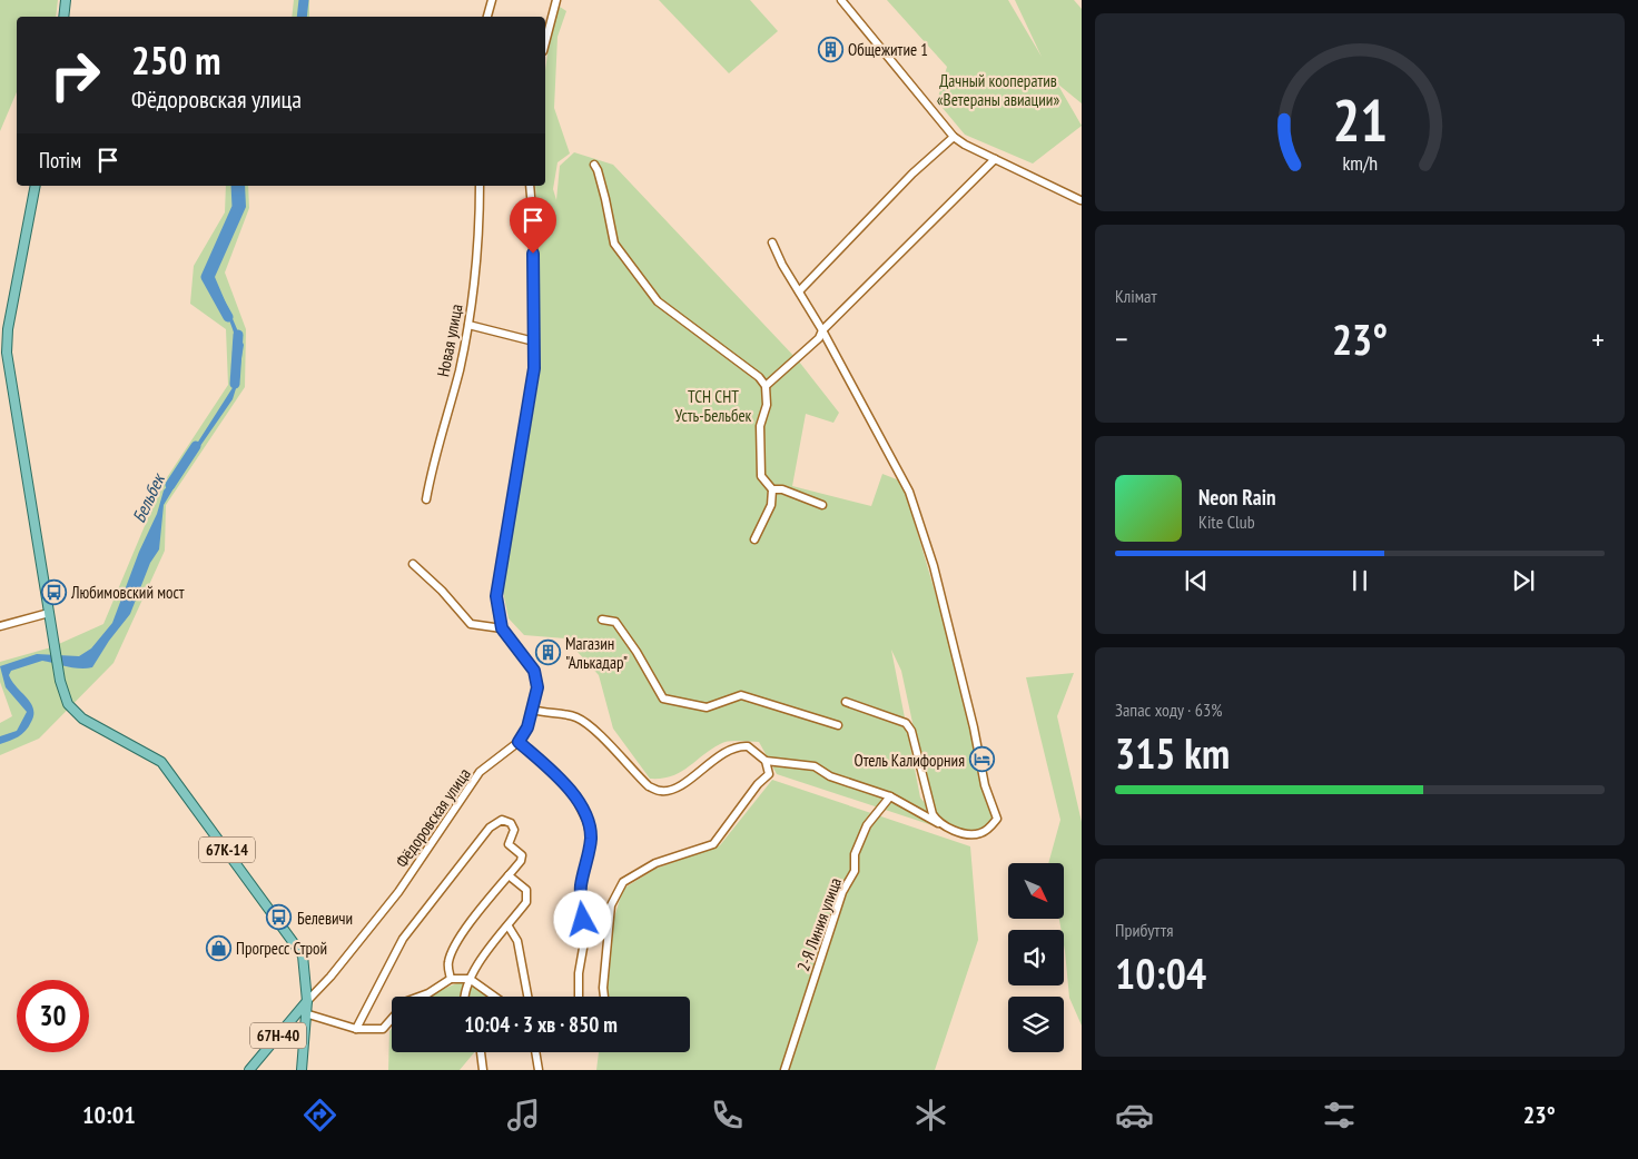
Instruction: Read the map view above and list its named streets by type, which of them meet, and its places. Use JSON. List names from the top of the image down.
{
  "streets": {
    "main road": ["67К-14", "67H-40"],
    "street": ["Новая улица", "Фёдоровская улица", "2-Я Линия улица"]
  },
  "crossings": [
    ["Фёдоровская улица", "67К-14"],
    ["Фёдоровская улица", "67H-40"],
    ["67К-14", "67H-40"]
  ],
  "water": ["Бельбек"],
  "parks": ["Дачный кооператив «Ветераны авиации»", "ТСН СНТ Усть-Бельбек"],
  "places": {
    "building": ["Общежитие 1", "Магазин \"Алькадар\""],
    "bus stop": ["Любимовский мост", "Белевичи"],
    "hotel": ["Отель Калифорния"],
    "shop": ["Прогресс Строй"]
  },
  "north": "bottom right",
  "page": {
    "turn": ["250 m", "Фёдоровская улица"],
    "then": "Потім",
    "tile": [
      "Клімат",
      ["Запас ходу · 63%", "315 km"],
      ["Прибуття", "10:04"]
    ],
    "heat": ["−", "23°", "+"],
    "song": ["Neon Rain", "Kite Club"],
    "limit": "30",
    "trip": "10:04 · 3 хв · 850 m",
    "tabs": ["10:01", "23°"],
    "gauge": ["21", "km/h"]
  }
}
